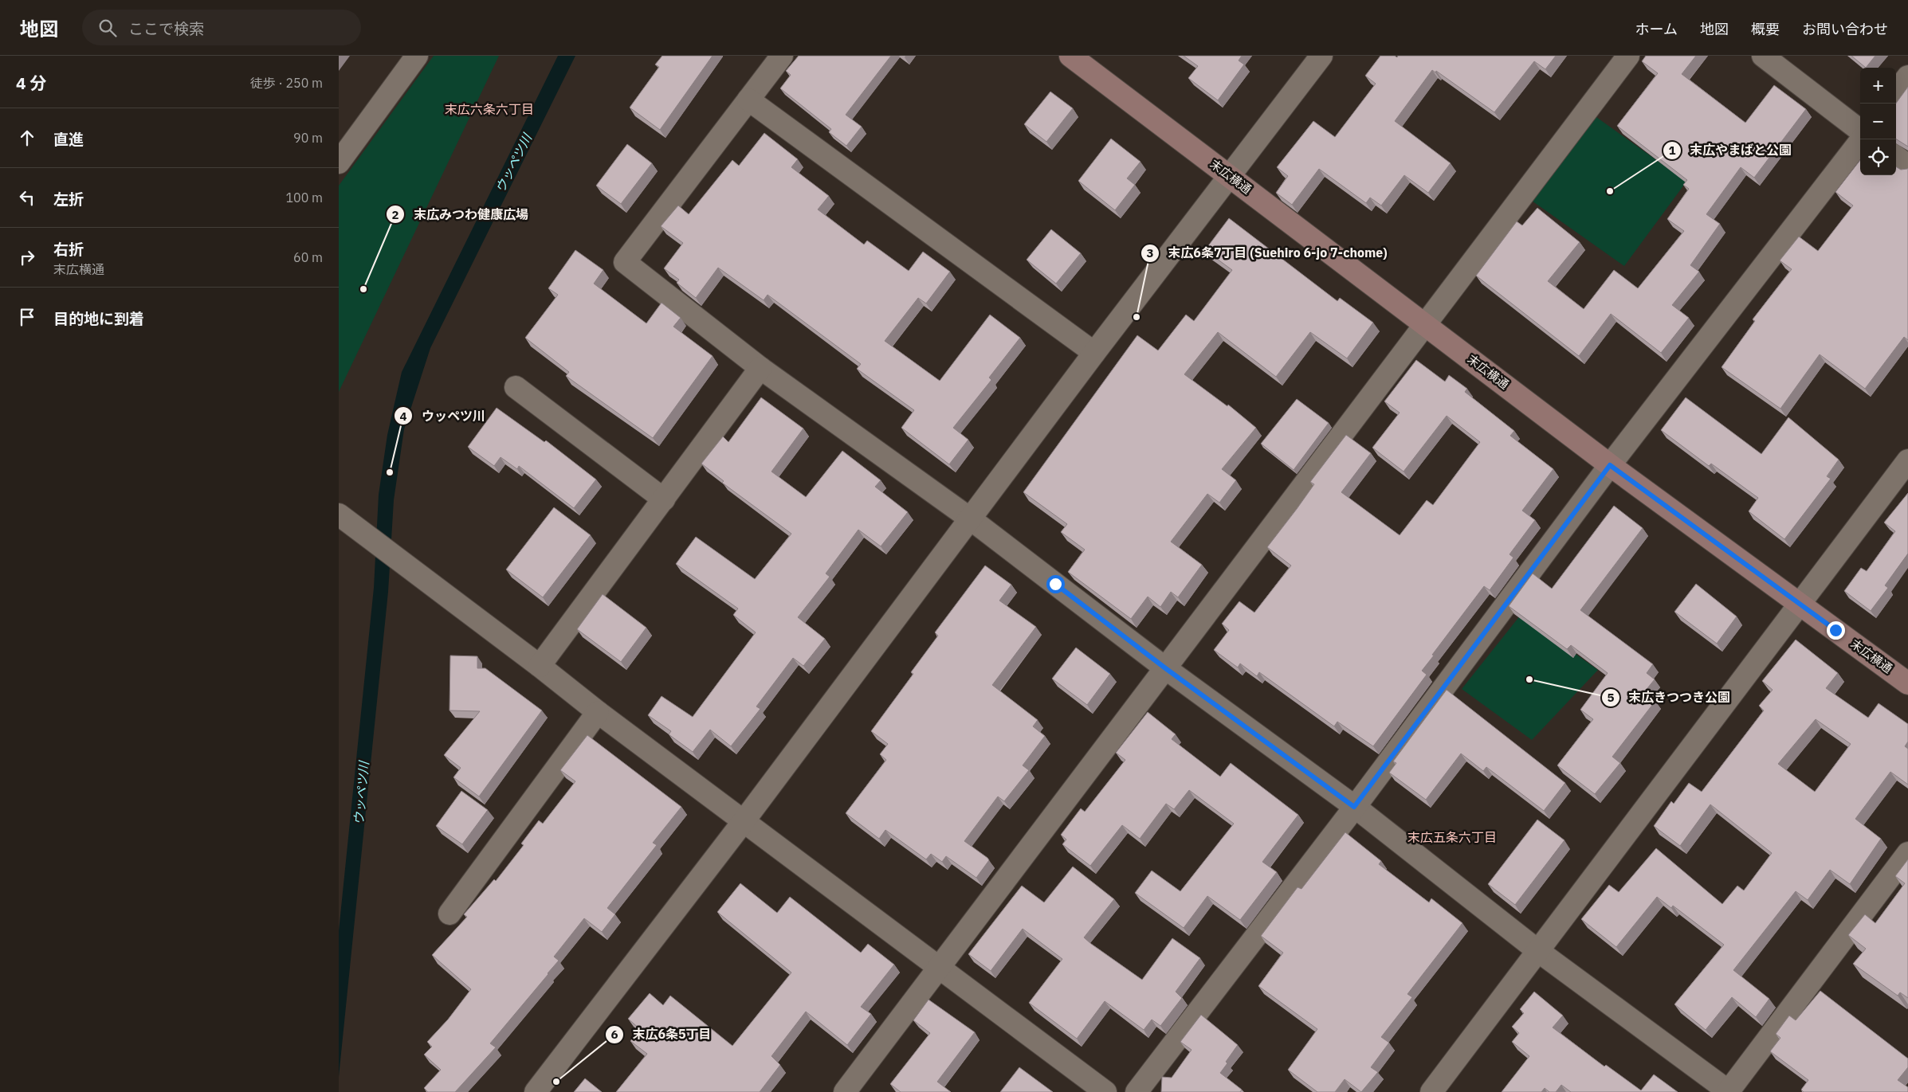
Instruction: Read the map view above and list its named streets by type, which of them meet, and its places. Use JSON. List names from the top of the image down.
{
  "streets": {
    "street": ["末広横通"]
  },
  "districts": ["末広六条六丁目", "末広五条六丁目"],
  "water": ["ウッペツ川"],
  "places": [
    "末広やまばと公園",
    "末広みつわ健康広場",
    "末広6条7丁目 (Suehiro 6-jo 7-chome)",
    "ウッペツ川",
    "末広きつつき公園",
    "末広6条5丁目"
  ],
  "page": {
    "header": "地図",
    "search": "ここで検索",
    "nav": [
      "ホーム",
      "地図",
      "概要",
      "お問い合わせ"
    ],
    "heading": ["4 分", "徒歩 · 250 m"],
    "map_buttons": ["+", "−"],
    "list": [
      ["直進", "90 m"],
      ["左折", "100 m"],
      ["右折", "末広横通", "60 m"],
      "目的地に到着"
    ]
  }
}
